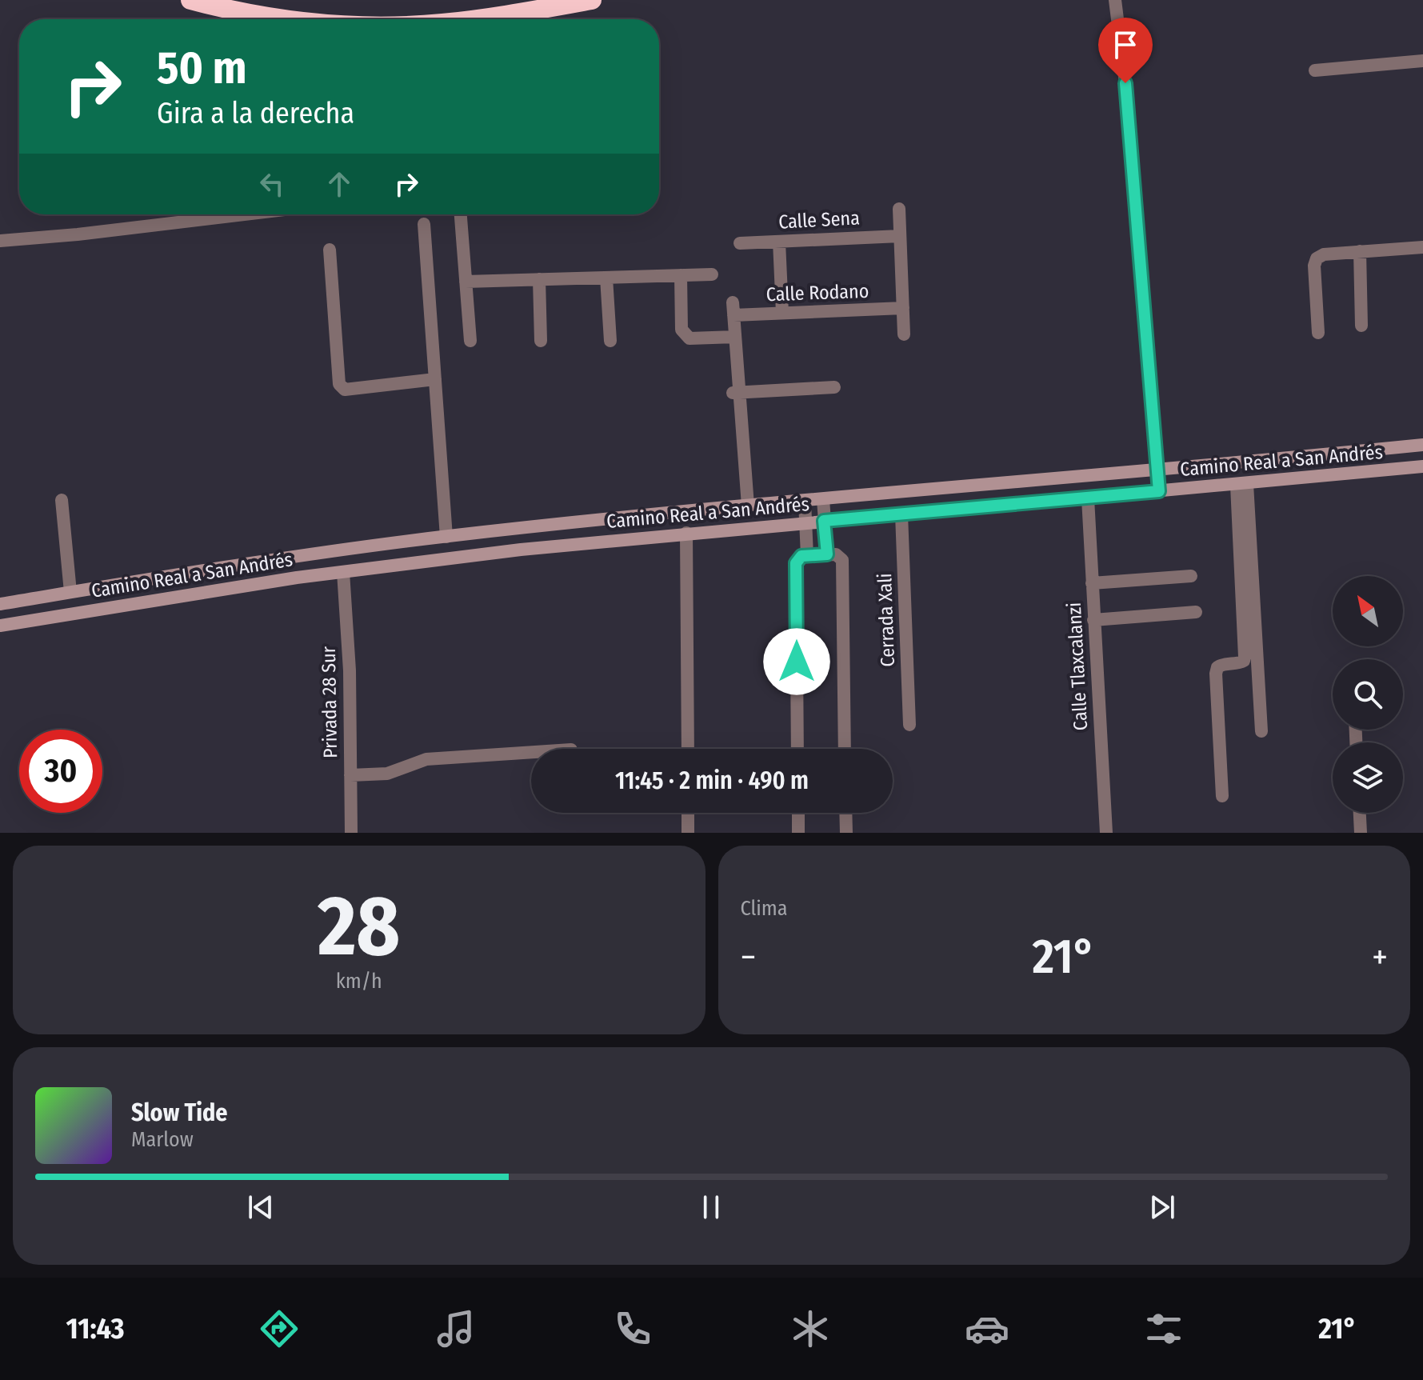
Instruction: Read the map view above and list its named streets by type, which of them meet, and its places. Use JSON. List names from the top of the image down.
{
  "streets": {
    "main road": ["Camino Real a San Andrés"],
    "street": [
      "Calle Sena",
      "Calle Rodano",
      "Cerrada Xali",
      "Calle Tlaxcalanzi",
      "Privada 28 Sur"
    ]
  },
  "crossings": [
    ["Camino Real a San Andrés", "Cerrada Xali"],
    ["Camino Real a San Andrés", "Calle Tlaxcalanzi"],
    ["Camino Real a San Andrés", "Privada 28 Sur"]
  ],
  "north": "top left",
  "page": {
    "turn": ["50 m", "Gira a la derecha"],
    "limit": "30",
    "trip": "11:45 · 2 min · 490 m",
    "tile": [
      ["28", "km/h"],
      "Clima"
    ],
    "heat": ["−", "21°", "+"],
    "song": ["Slow Tide", "Marlow"],
    "tabs": ["11:43", "21°"]
  }
}
